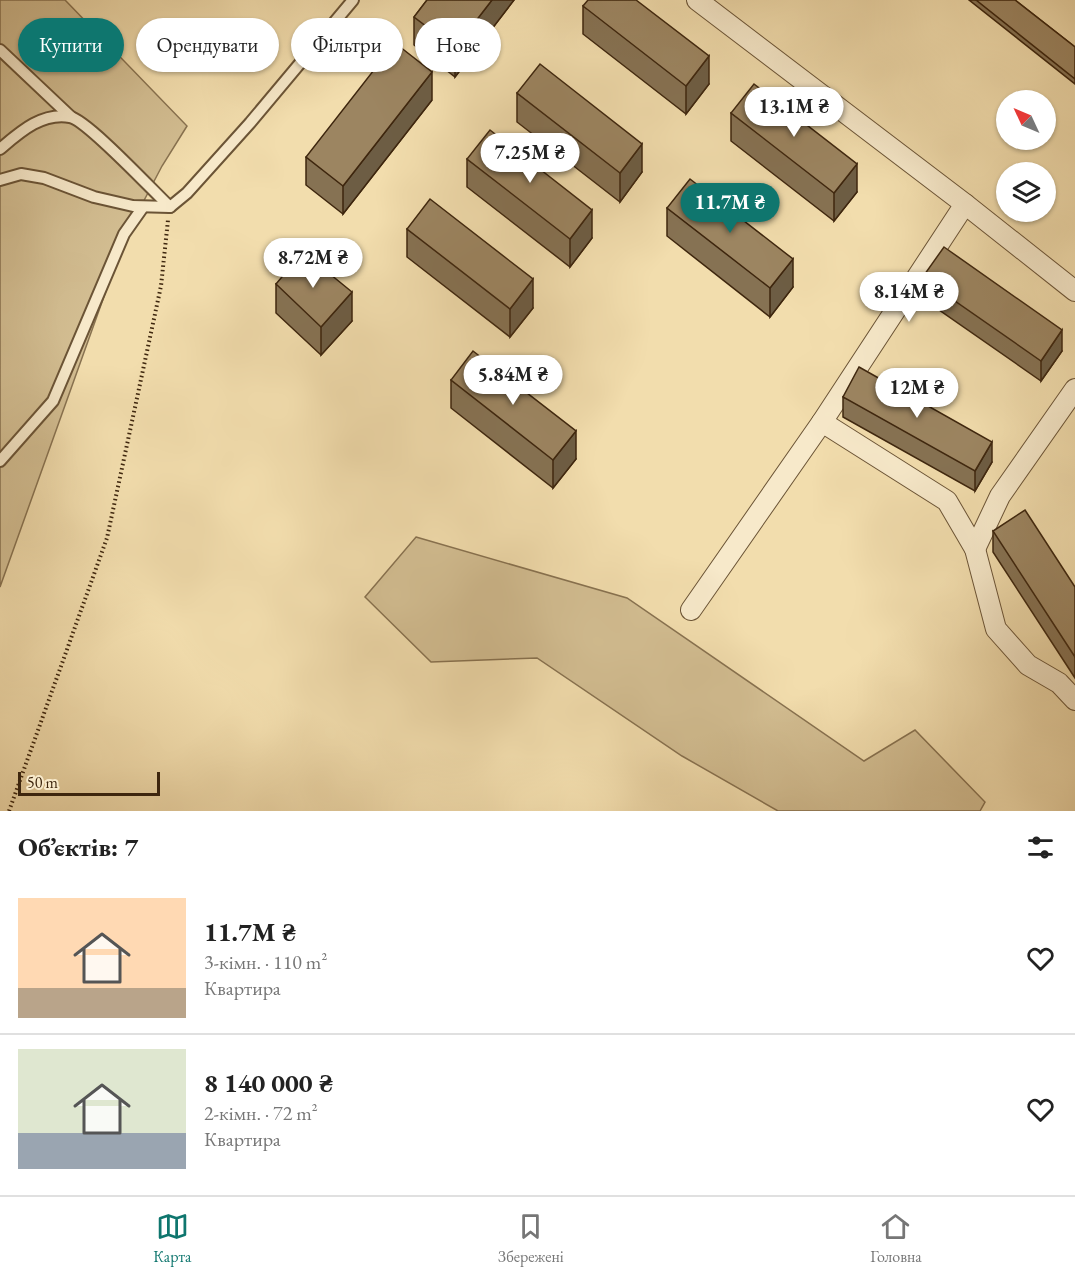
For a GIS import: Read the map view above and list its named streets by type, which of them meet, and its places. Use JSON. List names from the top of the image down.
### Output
{
  "scale_bar": "50 m",
  "north": "top left",
  "page": {
    "chip": [
      "Купити",
      "Орендувати",
      "Фільтри",
      "Нове"
    ],
    "price": [
      "13.1M ₴",
      "7.25M ₴",
      "11.7M ₴",
      "8.72M ₴",
      "8.14M ₴",
      "5.84M ₴",
      "12M ₴"
    ],
    "scale": "50 m",
    "heading": "Об’єктів: 7",
    "list": [
      {
        "name": "11.7M ₴",
        "note": "3-кімн. · 110 m² · Квартира"
      },
      {
        "name": "8 140 000 ₴",
        "note": "2-кімн. · 72 m² · Квартира"
      }
    ],
    "tabs": ["Карта", "Збережені", "Головна"]
  }
}
